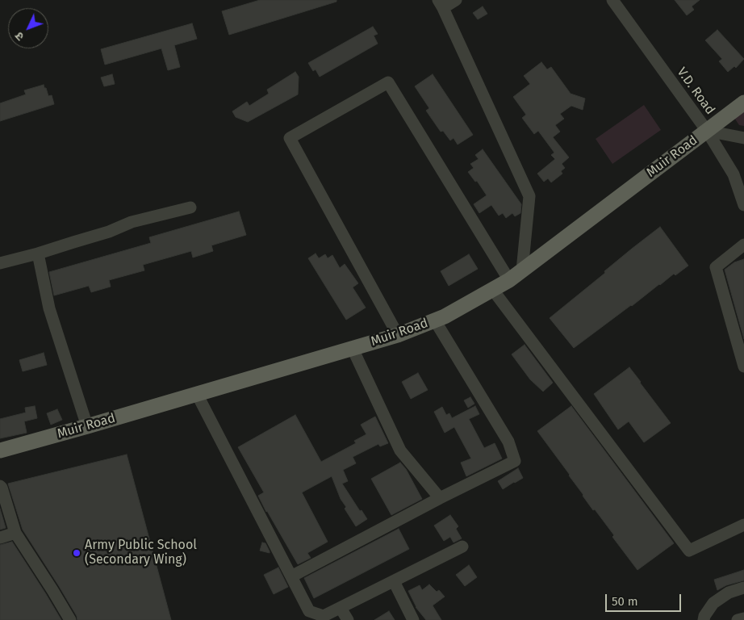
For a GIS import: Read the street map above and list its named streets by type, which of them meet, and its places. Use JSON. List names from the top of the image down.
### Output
{
  "streets": {
    "main road": ["Muir Road"],
    "street": ["V.D. Road"]
  },
  "crossings": [
    ["V.D. Road", "Muir Road"]
  ],
  "places": ["Army Public School (Secondary Wing)"],
  "scale_bar": "50 m",
  "north": "bottom left"
}
